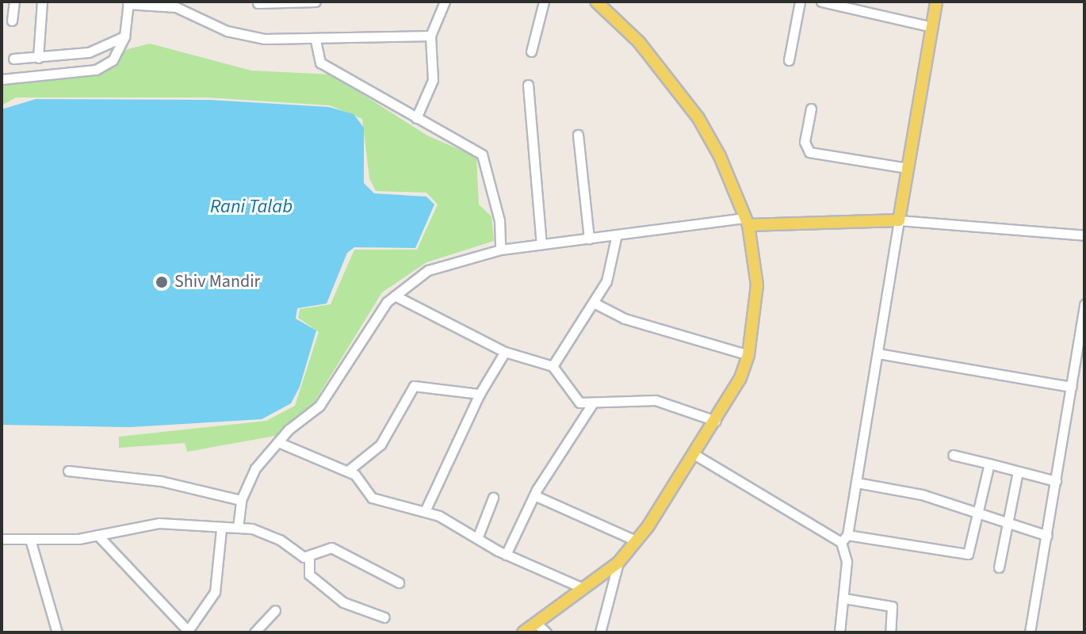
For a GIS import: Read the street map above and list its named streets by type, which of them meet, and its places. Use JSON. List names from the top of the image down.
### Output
{
  "water": ["Rani Talab"],
  "places": ["Shiv Mandir"]
}
